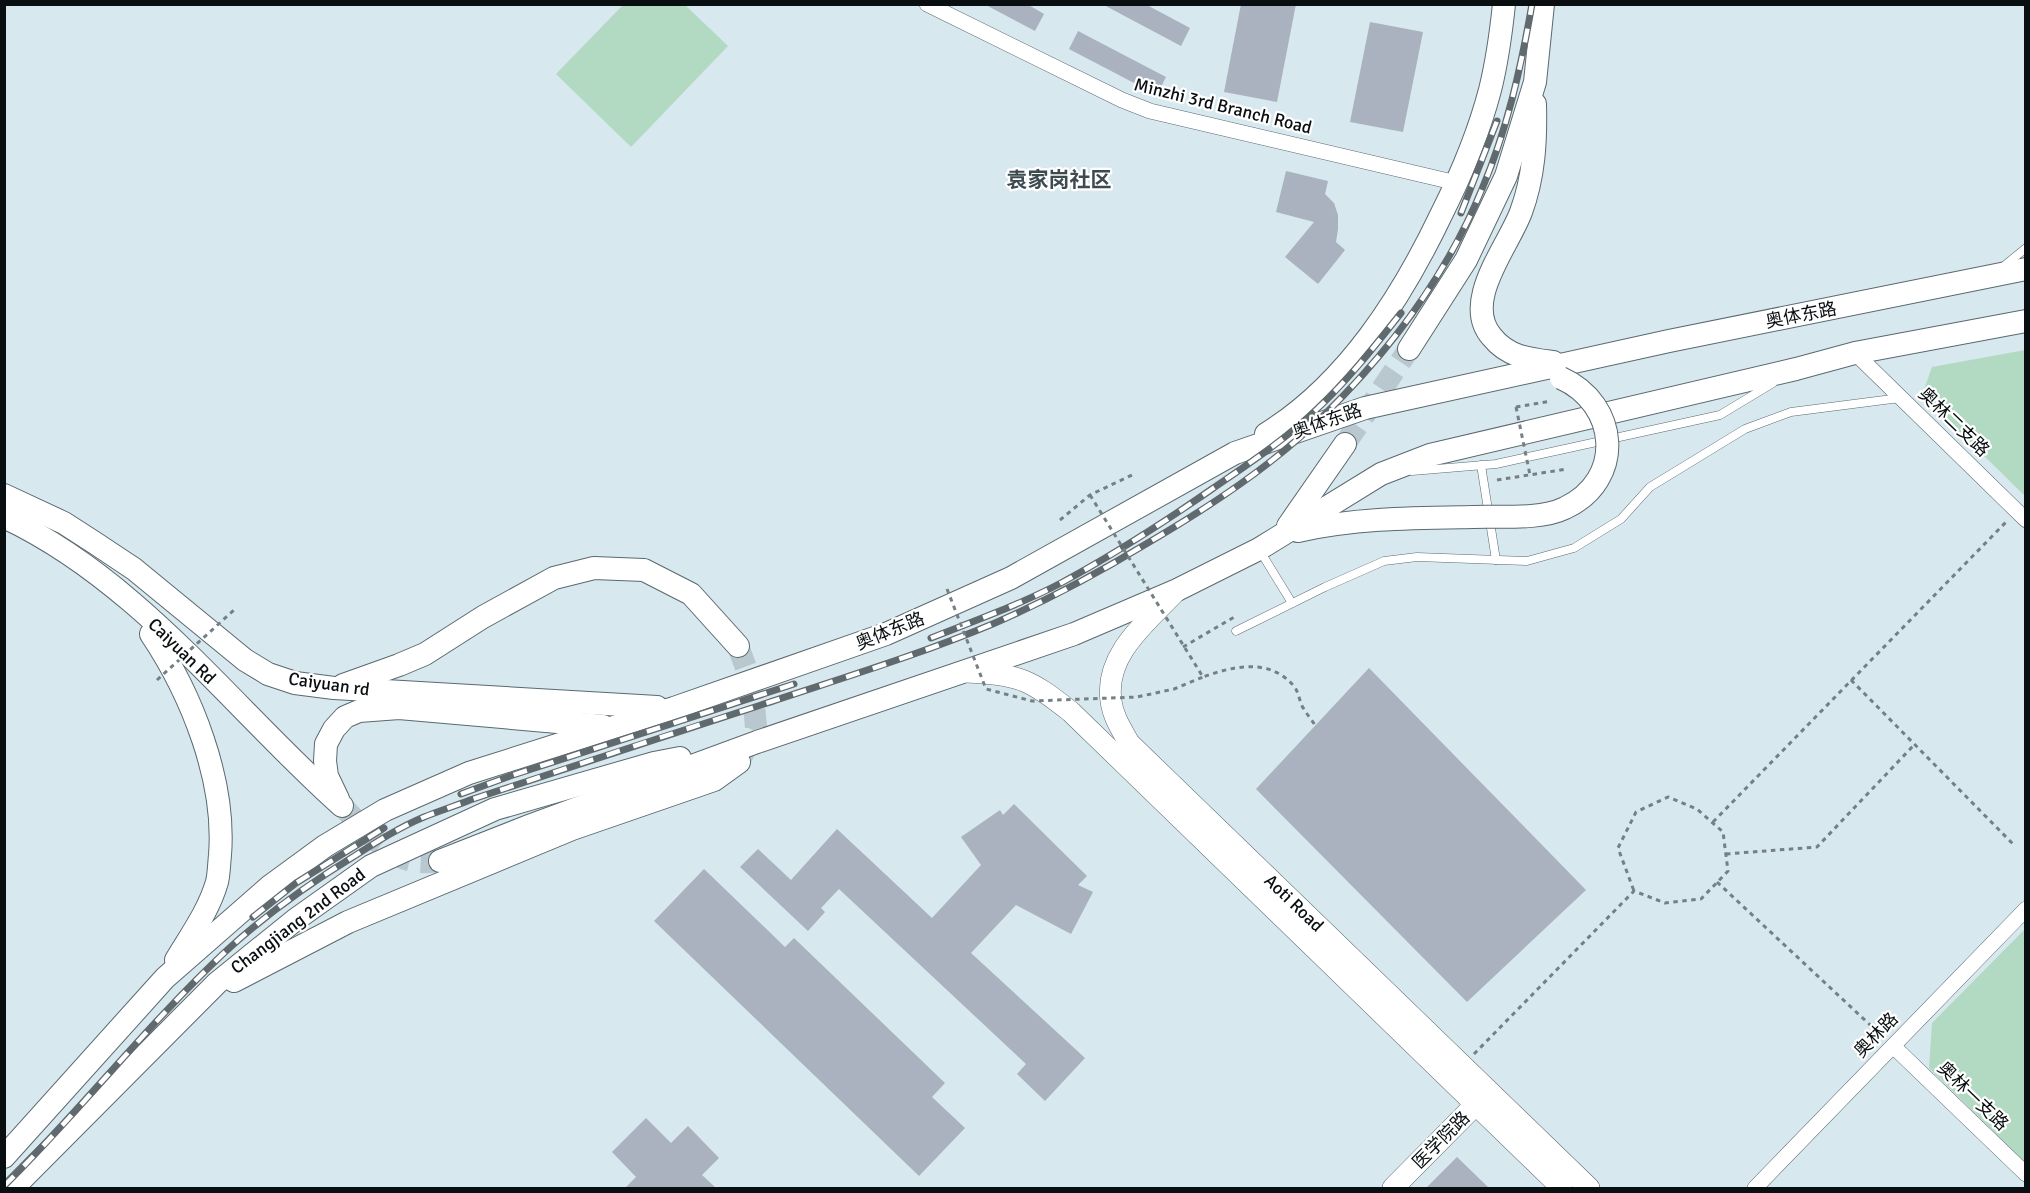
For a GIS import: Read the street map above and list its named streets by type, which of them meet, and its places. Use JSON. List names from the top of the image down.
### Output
{
  "streets": {
    "main road": [
      "奥体东路",
      "Caiyuan Rd",
      "Caiyuan rd",
      "Aoti Road",
      "Changjiang 2nd Road",
      "医学院路"
    ],
    "street": [
      "Minzhi 3rd Branch Road",
      "奥林二支路",
      "奥林路",
      "奥林一支路"
    ]
  },
  "crossings": [
    ["奥体东路", "Caiyuan rd"],
    ["Aoti Road", "医学院路"],
    ["奥林路", "奥林一支路"]
  ],
  "districts": ["袁家岗社区"]
}
